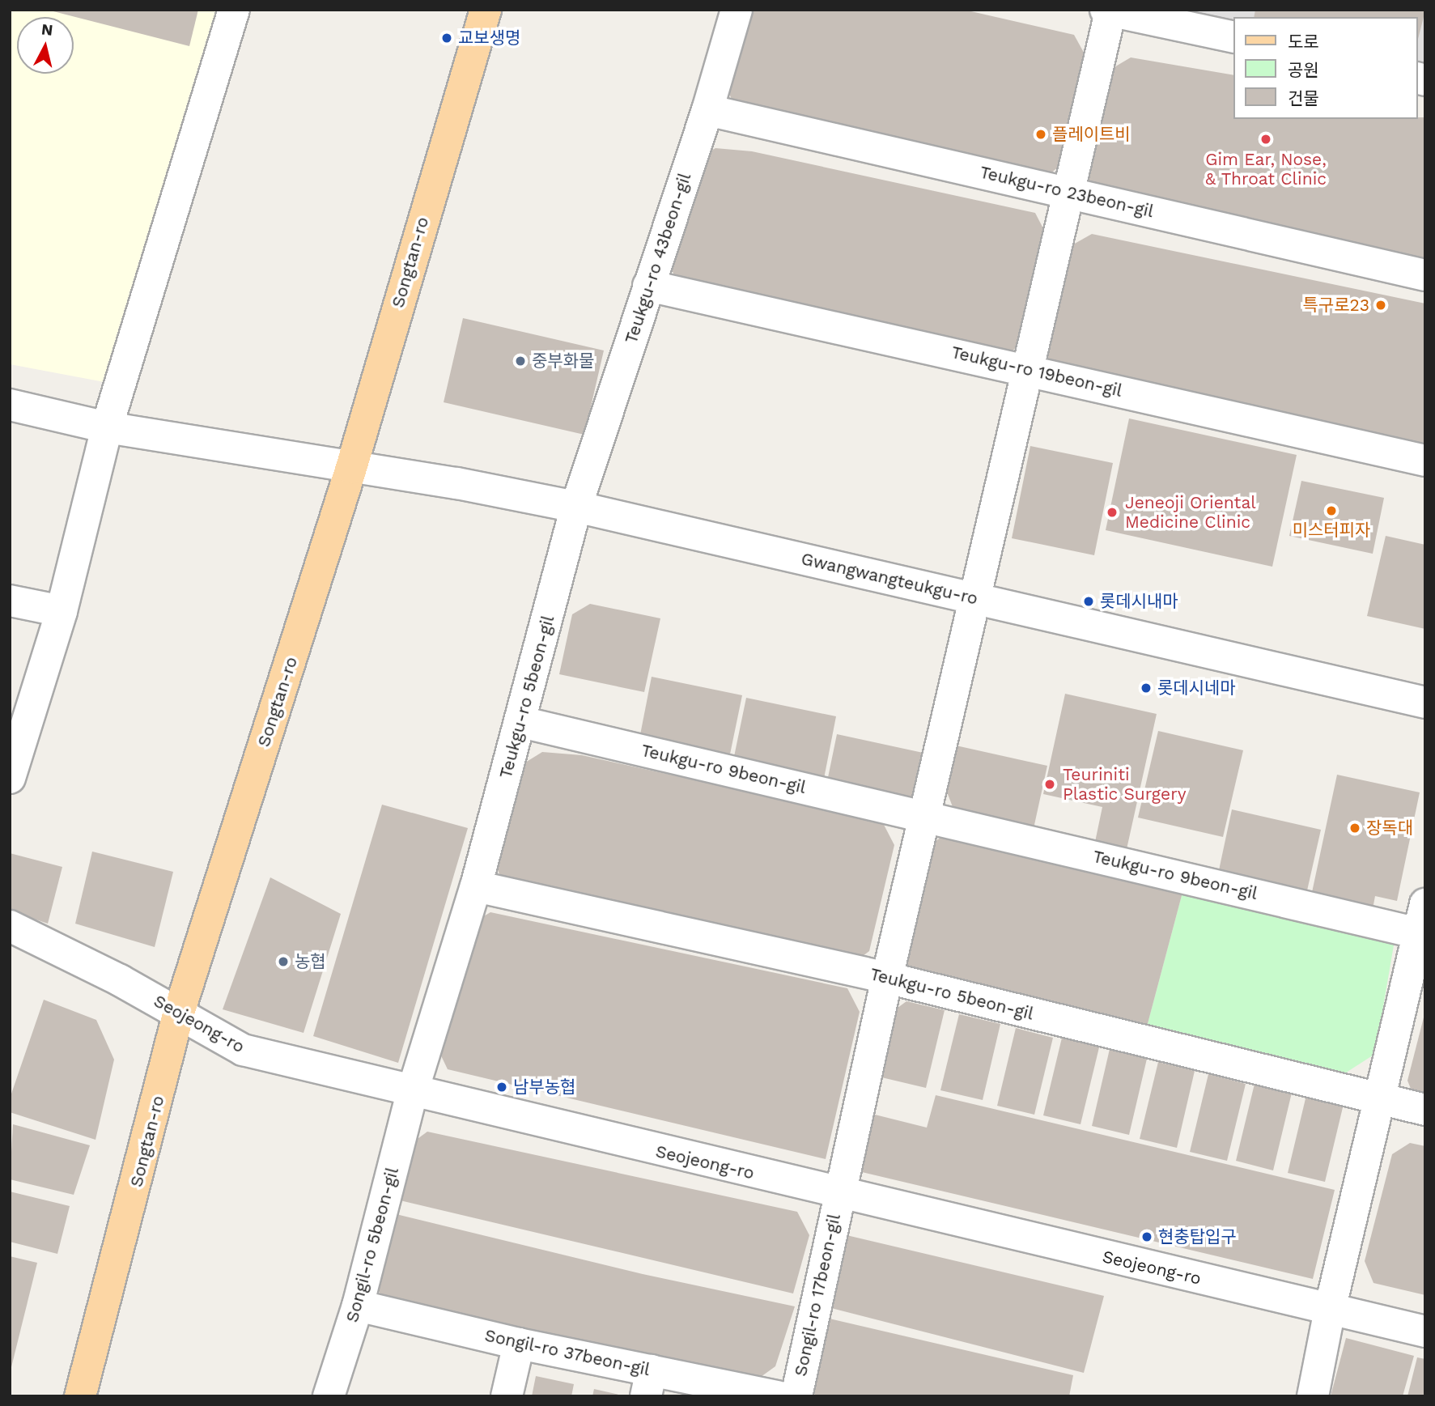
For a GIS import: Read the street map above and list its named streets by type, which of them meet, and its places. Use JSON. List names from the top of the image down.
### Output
{
  "streets": {
    "main road": ["Songtan-ro"],
    "street": [
      "Teukgu-ro 23beon-gil",
      "Teukgu-ro 43beon-gil",
      "Teukgu-ro 19beon-gil",
      "Gwangwangteukgu-ro",
      "Teukgu-ro 5beon-gil",
      "Teukgu-ro 9beon-gil",
      "Seojeong-ro",
      "Songil-ro 5beon-gil",
      "Songil-ro 17beon-gil",
      "Songil-ro 37beon-gil"
    ]
  },
  "crossings": [
    ["Teukgu-ro 23beon-gil", "Teukgu-ro 43beon-gil"],
    ["Teukgu-ro 43beon-gil", "Teukgu-ro 19beon-gil"],
    ["Teukgu-ro 43beon-gil", "Gwangwangteukgu-ro"],
    ["Teukgu-ro 43beon-gil", "Teukgu-ro 5beon-gil"],
    ["Songtan-ro", "Gwangwangteukgu-ro"],
    ["Songtan-ro", "Seojeong-ro"],
    ["Gwangwangteukgu-ro", "Teukgu-ro 5beon-gil"],
    ["Teukgu-ro 5beon-gil", "Teukgu-ro 9beon-gil"],
    ["Teukgu-ro 5beon-gil", "Seojeong-ro"],
    ["Teukgu-ro 5beon-gil", "Songil-ro 5beon-gil"],
    ["Teukgu-ro 5beon-gil", "Songil-ro 17beon-gil"],
    ["Seojeong-ro", "Songil-ro 5beon-gil"],
    ["Seojeong-ro", "Songil-ro 17beon-gil"],
    ["Songil-ro 5beon-gil", "Songil-ro 37beon-gil"]
  ],
  "places": [
    "교보생명",
    "플레이트비",
    "Gim Ear, Nose, & Throat Clinic",
    "특구로23",
    "중부화물",
    "미스터피자",
    "Jeneoji Oriental Medicine Clinic",
    "롯데시내마",
    "롯데시네마",
    "Teuriniti Plastic Surgery",
    "장독대",
    "농협",
    "남부농협",
    "현충탑입구"
  ],
  "legend": ["도로", "공원", "건물"],
  "north": "top"
}
